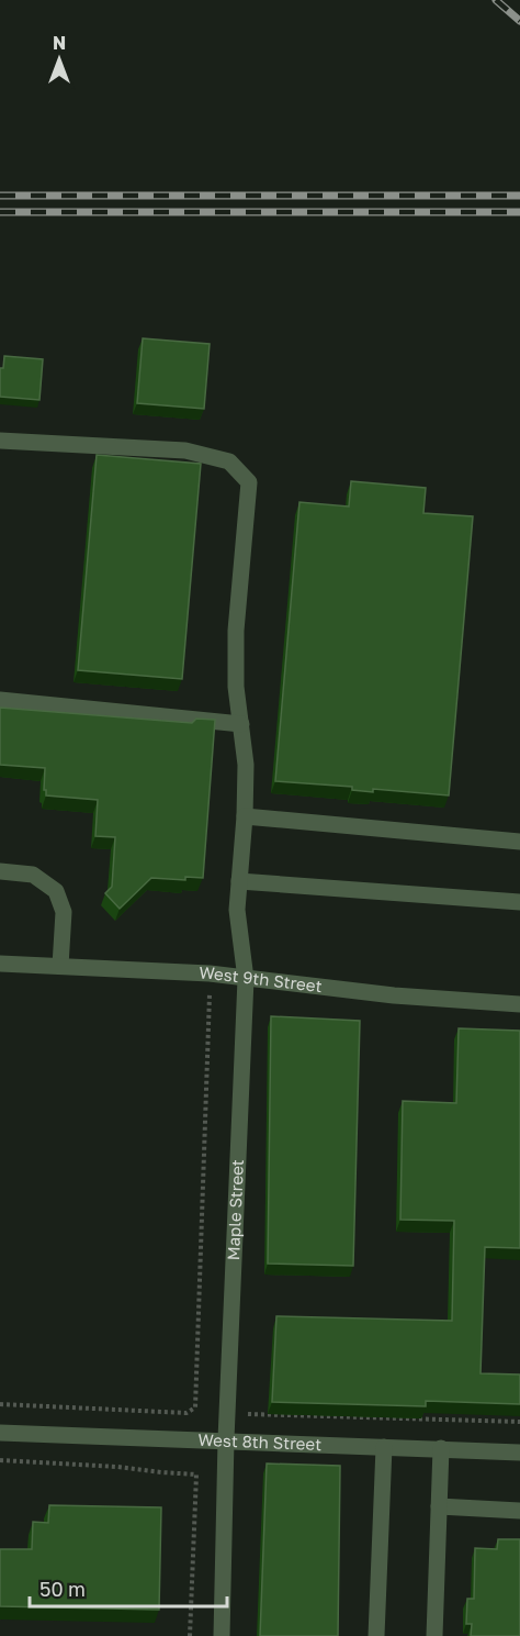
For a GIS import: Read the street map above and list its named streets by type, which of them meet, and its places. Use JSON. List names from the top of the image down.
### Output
{
  "streets": {
    "street": ["West 9th Street", "Maple Street", "West 8th Street"]
  },
  "crossings": [
    ["West 9th Street", "Maple Street"],
    ["Maple Street", "West 8th Street"]
  ],
  "scale_bar": "50 m",
  "north": "top"
}
